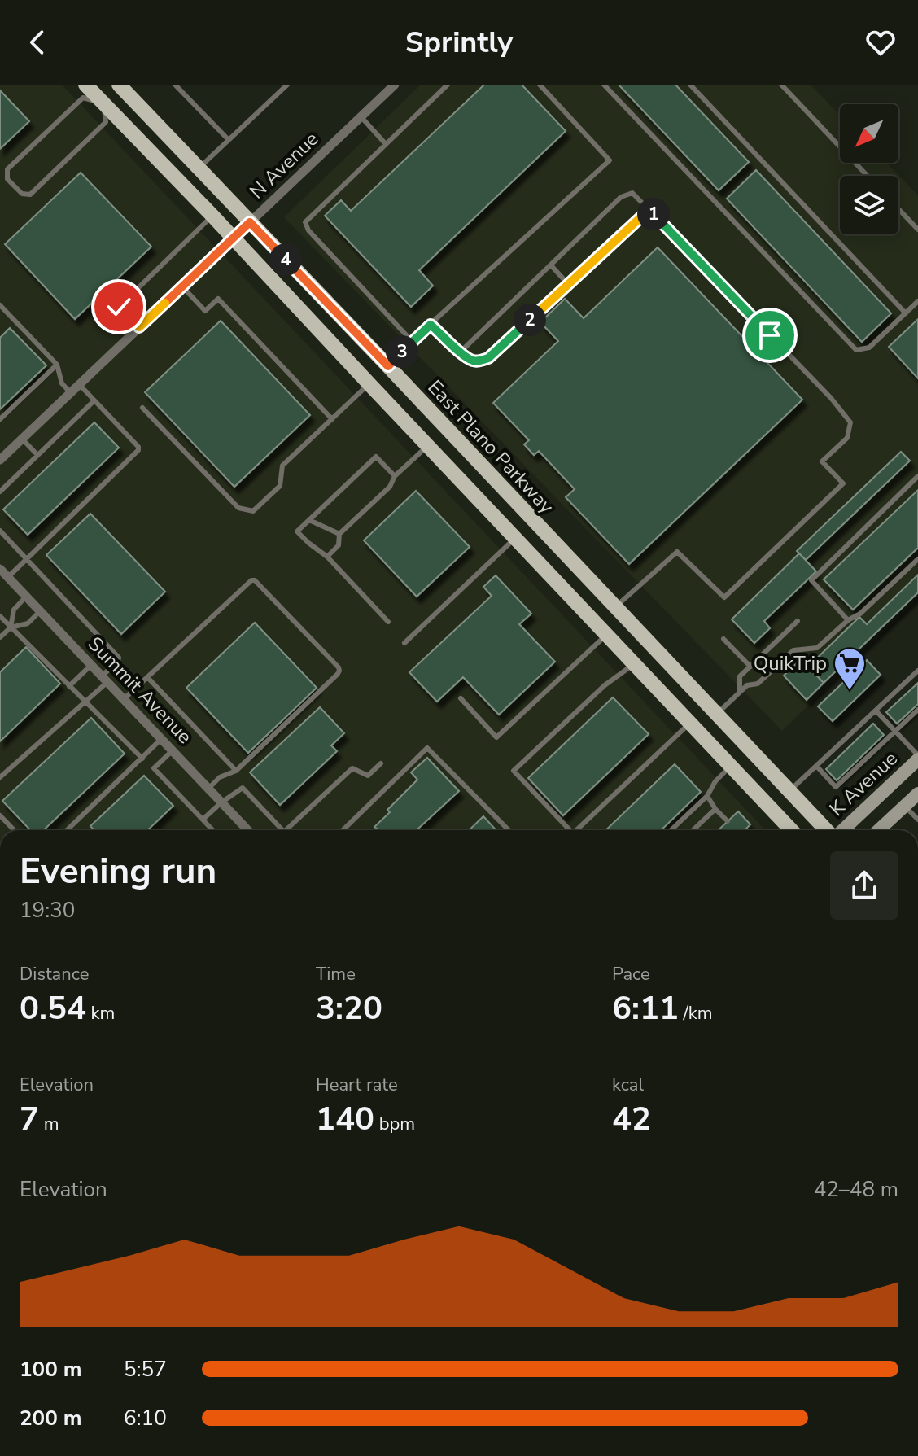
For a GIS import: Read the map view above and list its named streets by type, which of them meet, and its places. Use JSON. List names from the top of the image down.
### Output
{
  "streets": {
    "main road": ["East Plano Parkway", "K Avenue"],
    "street": ["N Avenue", "Summit Avenue"]
  },
  "crossings": [
    ["N Avenue", "East Plano Parkway"]
  ],
  "places": {
    "supermarket": ["QuikTrip"]
  },
  "north": "bottom left",
  "page": {
    "header": "Sprintly",
    "pins": [
      "1",
      "4",
      "2",
      "3"
    ],
    "heading": ["Evening run", "19:30"],
    "stats": [
      ["Distance", "0.54 km"],
      ["Time", "3:20"],
      ["Pace", "6:11 /km"],
      ["Elevation", "7 m"],
      ["Heart rate", "140 bpm"],
      ["kcal", "42"]
    ],
    "chart": ["Elevation", "42–48 m"],
    "list": [
      {
        "name": "100 m",
        "note": "5:57"
      },
      {
        "name": "200 m",
        "note": "6:10"
      }
    ]
  }
}
